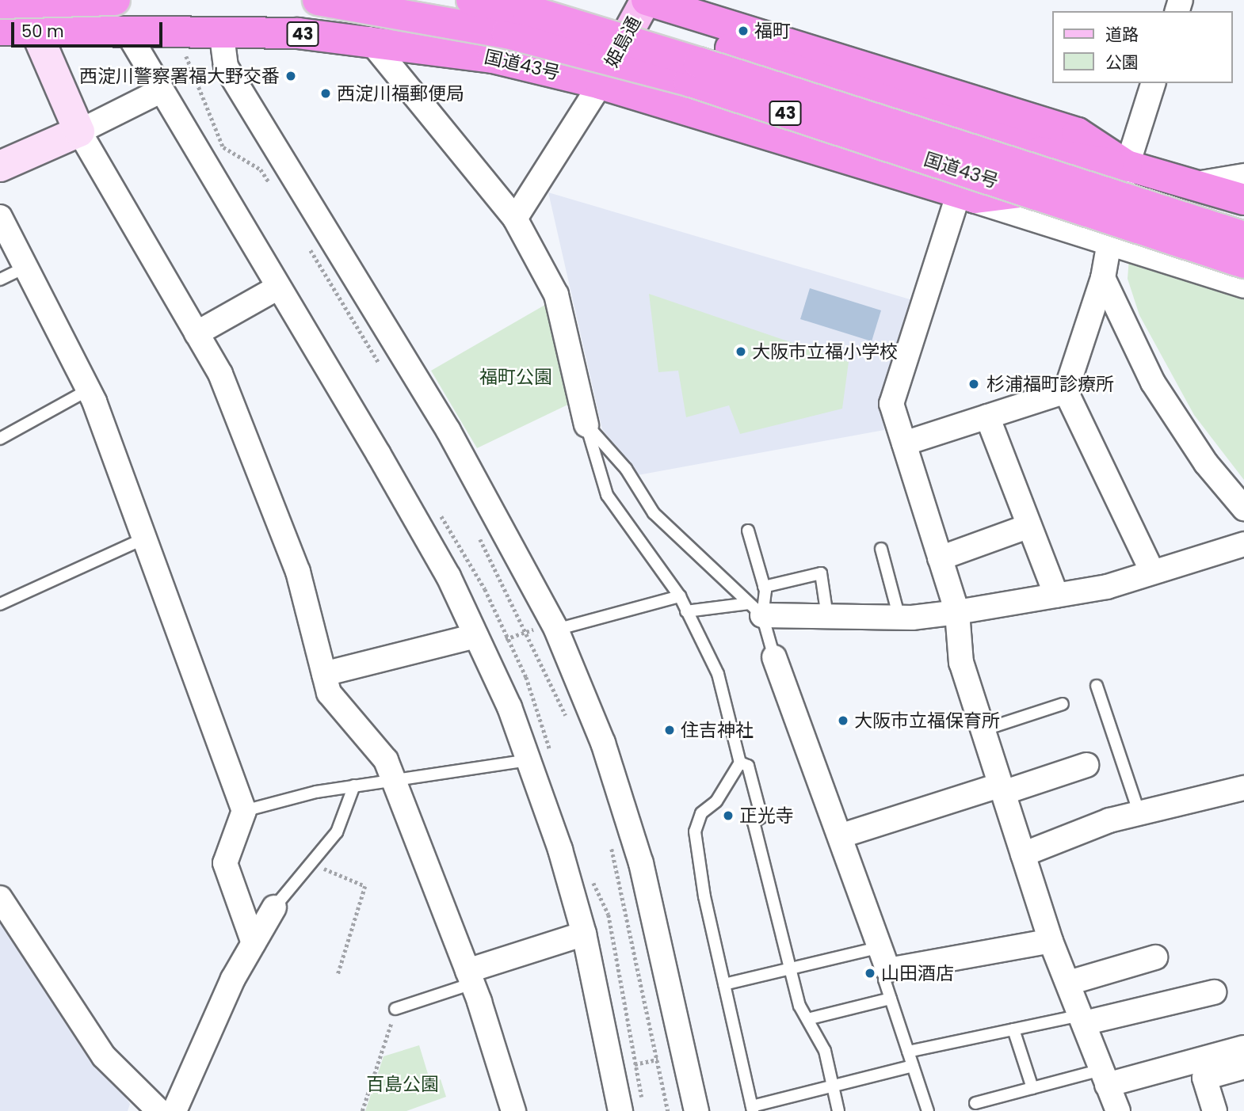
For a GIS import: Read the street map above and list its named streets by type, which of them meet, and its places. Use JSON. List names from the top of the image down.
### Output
{
  "streets": {
    "highway": ["43", "国道43号"],
    "main road": ["姫島通"]
  },
  "crossings": [
    ["姫島通", "国道43号"]
  ],
  "parks": ["福町公園", "百島公園"],
  "places": [
    "福町",
    "西淀川警察署福大野交番",
    "西淀川福郵便局",
    "大阪市立福小学校",
    "杉浦福町診療所",
    "大阪市立福保育所",
    "住吉神社",
    "正光寺",
    "山田酒店"
  ],
  "legend": ["道路", "公園"],
  "scale_bar": "50 m"
}
